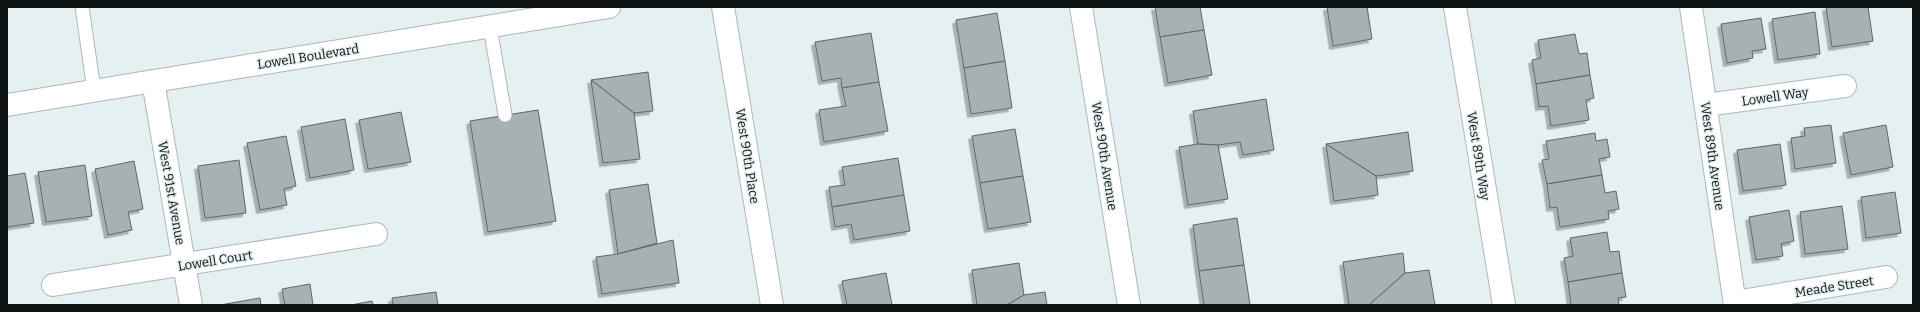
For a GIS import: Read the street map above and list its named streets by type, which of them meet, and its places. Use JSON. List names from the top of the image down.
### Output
{
  "streets": {
    "street": [
      "Lowell Boulevard",
      "Lowell Way",
      "West 90th Place",
      "West 90th Avenue",
      "West 89th Way",
      "West 89th Avenue",
      "West 91st Avenue",
      "Lowell Court",
      "Meade Street"
    ]
  },
  "crossings": [
    ["Lowell Boulevard", "West 91st Avenue"],
    ["Lowell Way", "West 89th Avenue"],
    ["West 89th Avenue", "Meade Street"],
    ["West 91st Avenue", "Lowell Court"]
  ]
}
